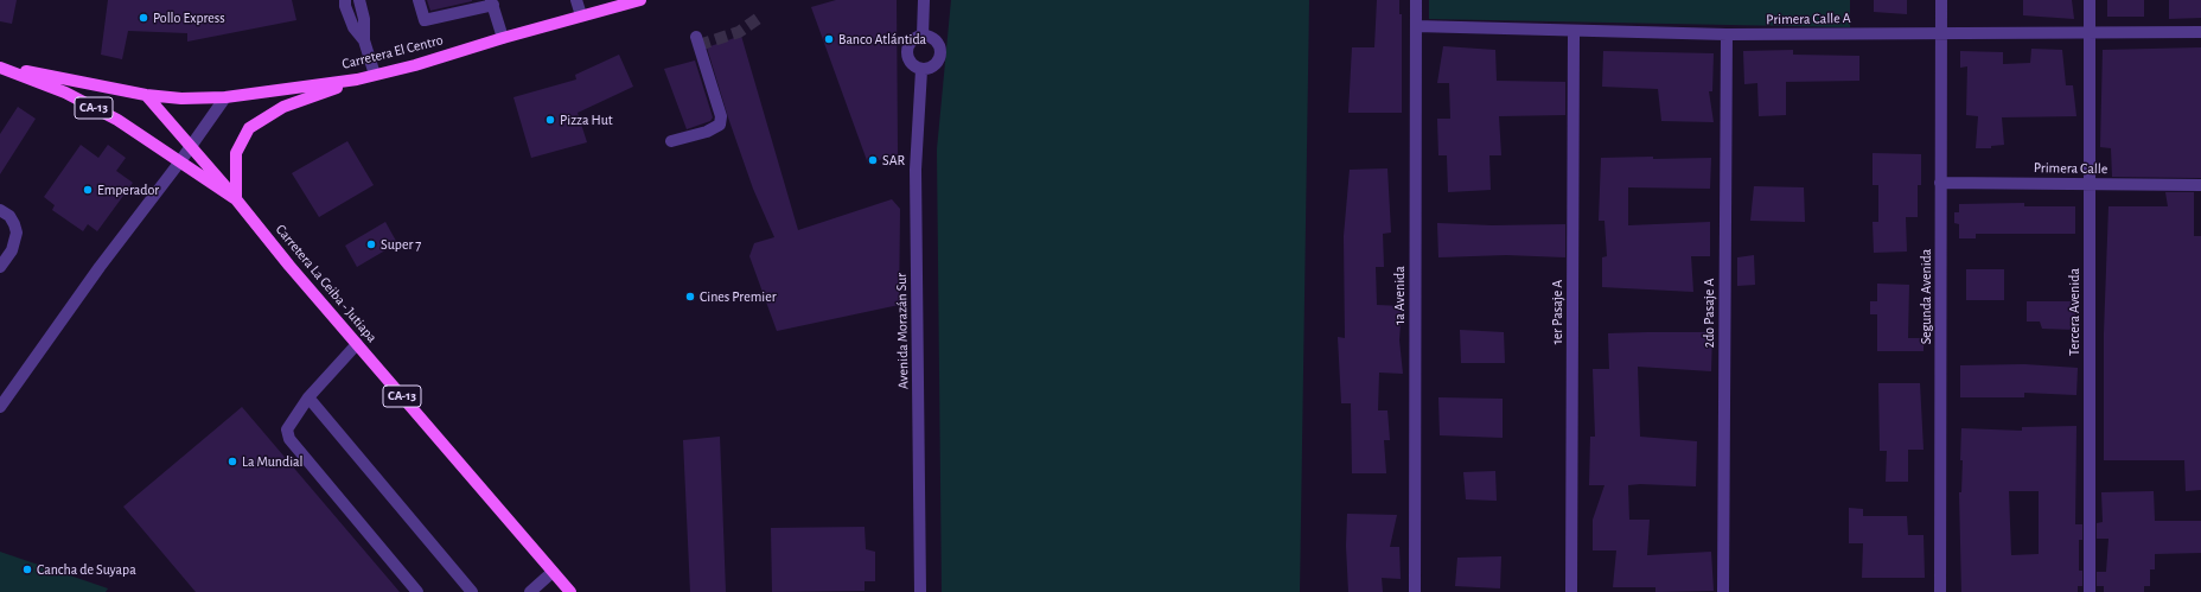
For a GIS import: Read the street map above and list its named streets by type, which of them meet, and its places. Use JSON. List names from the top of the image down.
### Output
{
  "streets": {
    "main road": ["Carretera El Centro", "CA-13", "Carretera La Ceiba - Jutiapa"],
    "street": [
      "Primera Calle A",
      "Primera Calle",
      "1a Avenida",
      "Segunda Avenida",
      "1er Pasaje A",
      "Tercera Avenida",
      "2do Pasaje A",
      "Avenida Morazán Sur"
    ]
  },
  "crossings": [
    ["Primera Calle A", "1a Avenida"],
    ["Primera Calle A", "Segunda Avenida"],
    ["Primera Calle A", "1er Pasaje A"],
    ["Primera Calle A", "Tercera Avenida"],
    ["Primera Calle A", "2do Pasaje A"],
    ["Carretera El Centro", "CA-13"],
    ["CA-13", "Carretera La Ceiba - Jutiapa"],
    ["Primera Calle", "Segunda Avenida"],
    ["Primera Calle", "Tercera Avenida"]
  ],
  "places": [
    "Pollo Express",
    "Banco Atlántida",
    "Pizza Hut",
    "SAR",
    "Emperador",
    "Super 7",
    "Cines Premier",
    "La Mundial",
    "Cancha de Suyapa"
  ]
}
